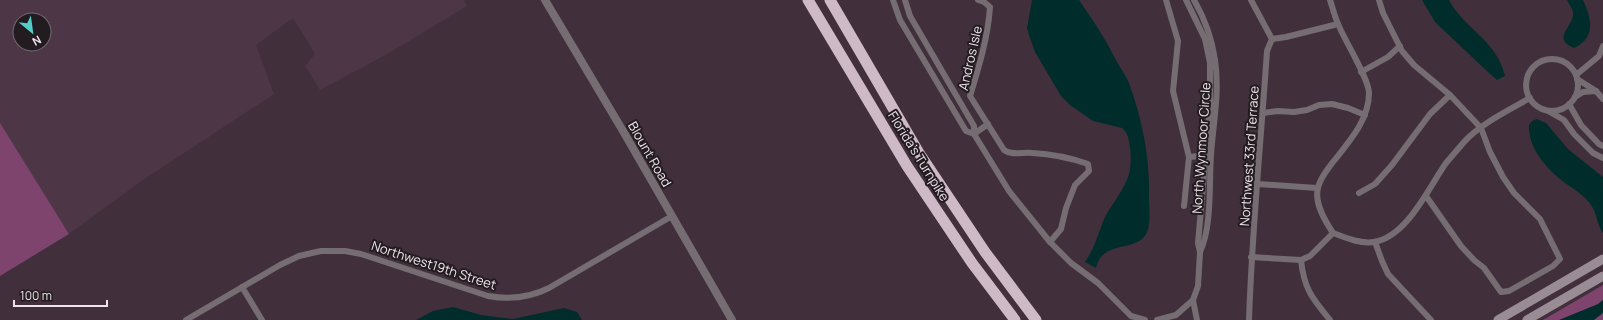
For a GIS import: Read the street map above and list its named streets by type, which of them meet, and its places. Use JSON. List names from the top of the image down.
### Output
{
  "streets": {
    "highway": ["Florida's Turnpike"],
    "street": [
      "Andros Isle",
      "North Wynmoor Circle",
      "Blount Road",
      "Northwest 33rd Terrace",
      "Northwest19th Street"
    ]
  },
  "crossings": [
    ["Blount Road", "Northwest19th Street"]
  ],
  "scale_bar": "100 m",
  "north": "bottom right"
}
